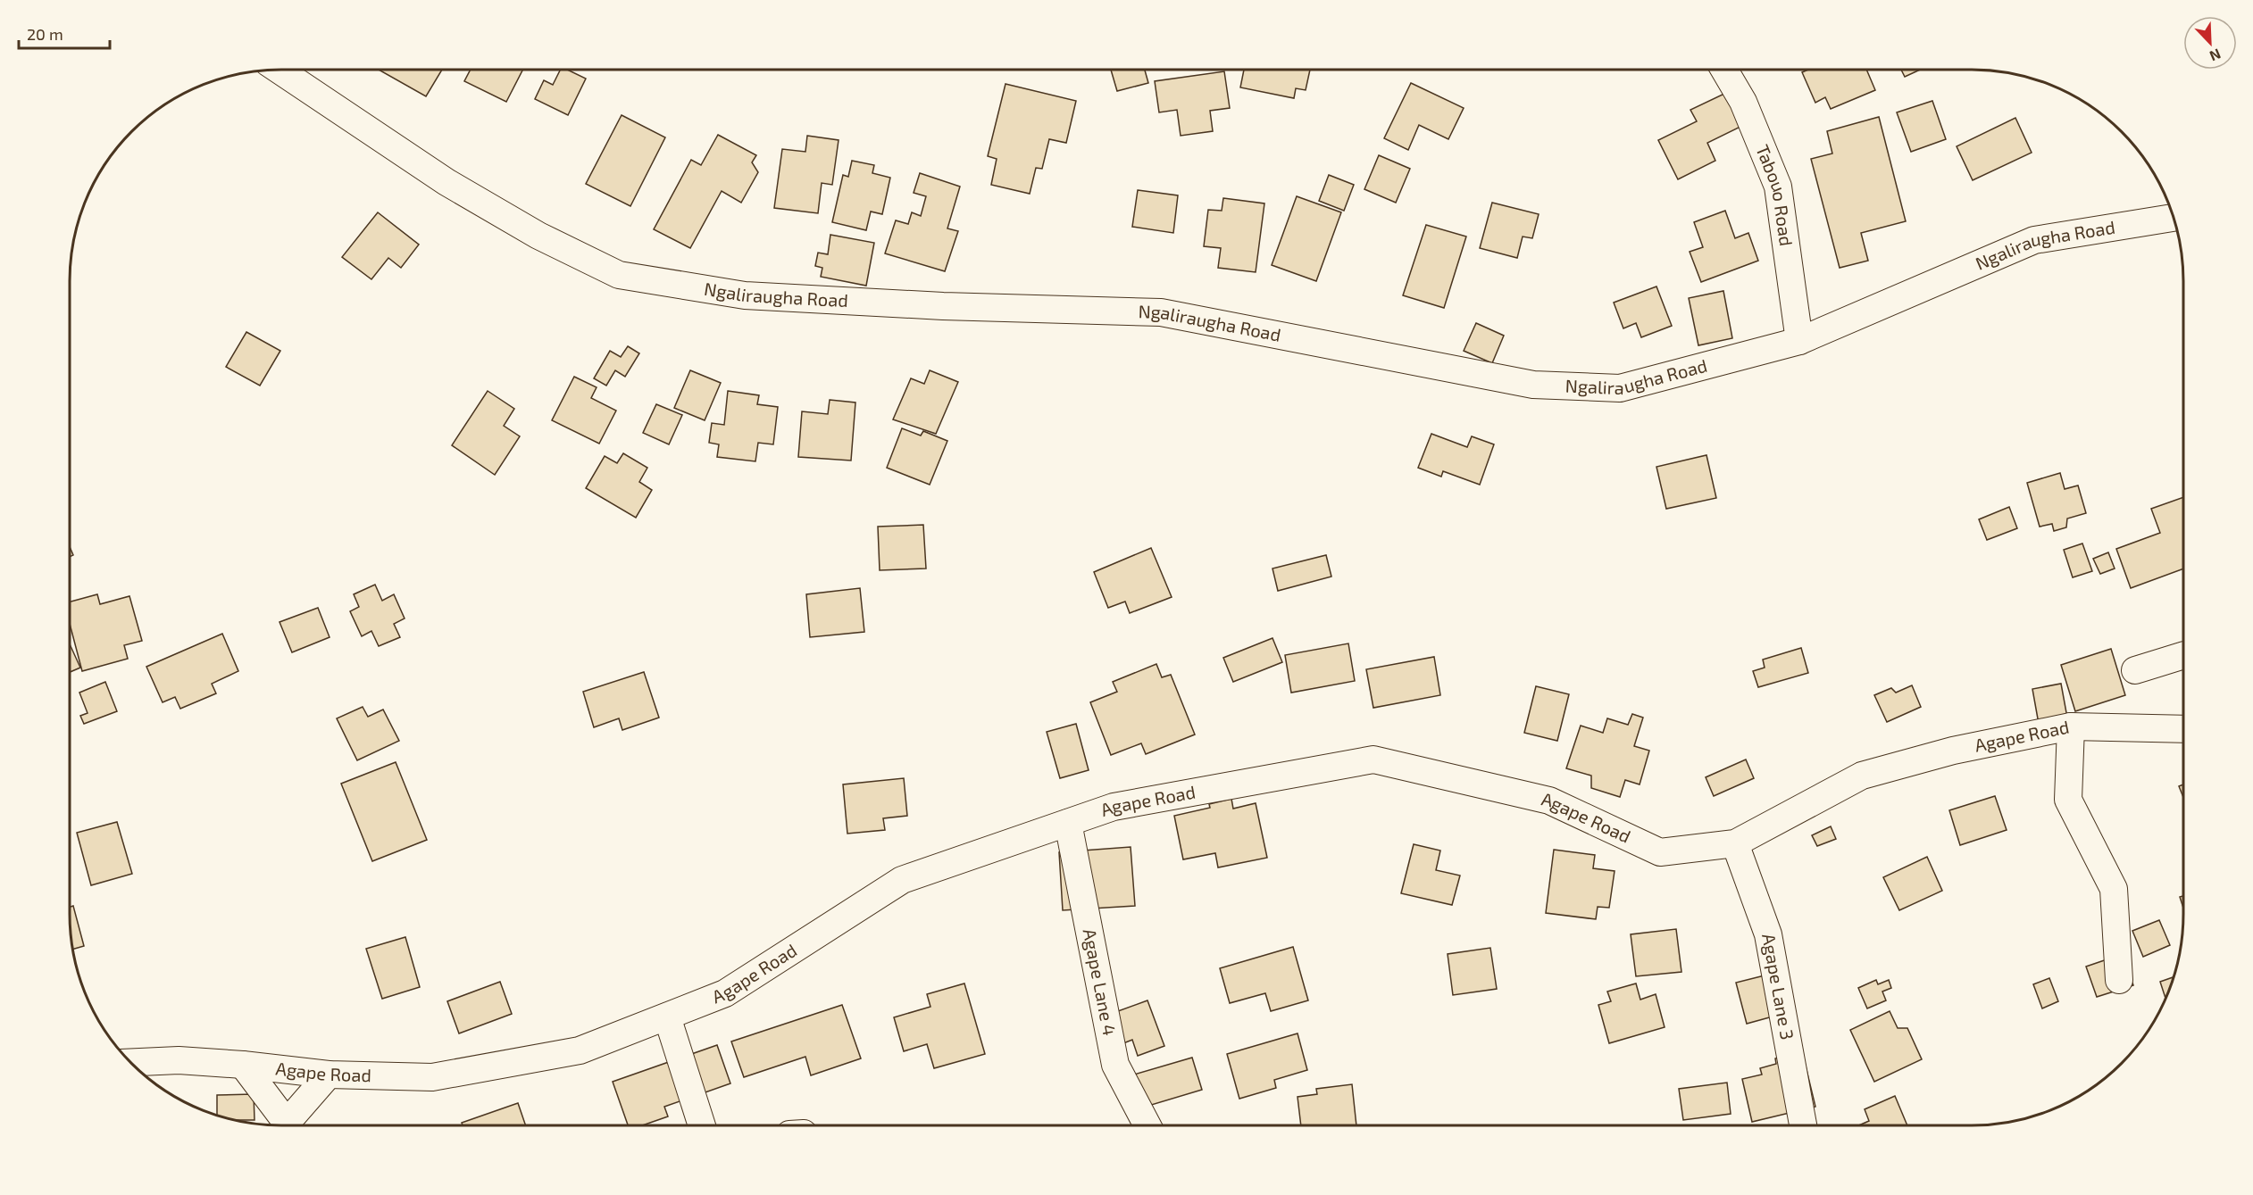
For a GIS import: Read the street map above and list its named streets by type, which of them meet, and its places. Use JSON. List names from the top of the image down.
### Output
{
  "streets": {
    "street": [
      "Tabouo Road",
      "Ngaliraugha Road",
      "Agape Road",
      "Agape Lane 4",
      "Agape Lane 3"
    ]
  },
  "crossings": [
    ["Tabouo Road", "Ngaliraugha Road"],
    ["Agape Road", "Agape Lane 4"],
    ["Agape Road", "Agape Lane 3"]
  ],
  "scale_bar": "20 m",
  "north": "bottom right"
}
